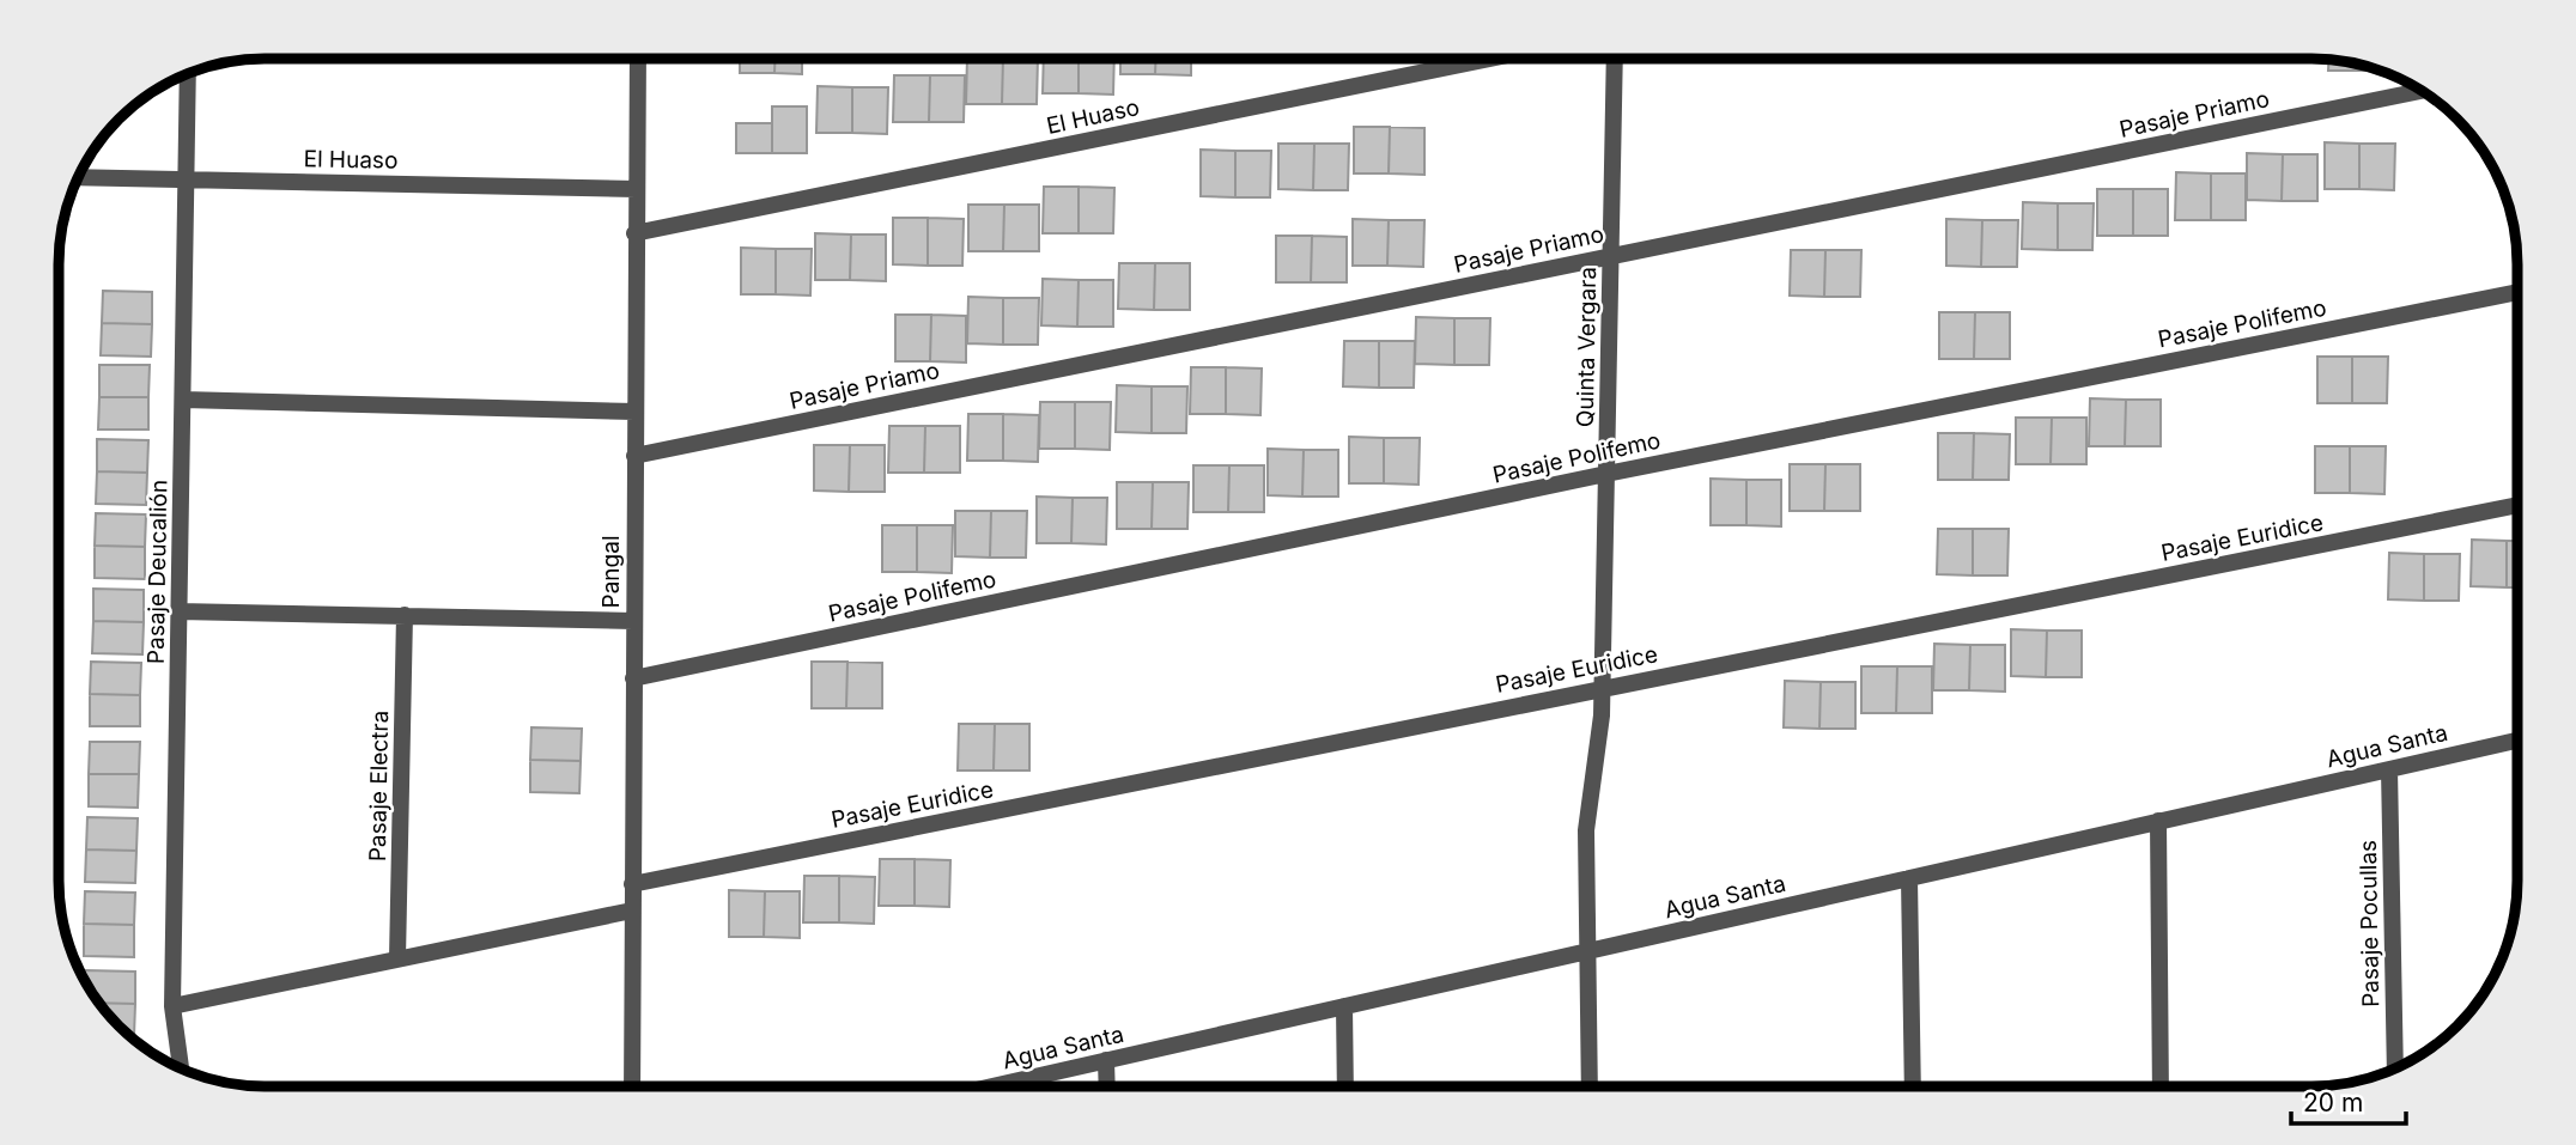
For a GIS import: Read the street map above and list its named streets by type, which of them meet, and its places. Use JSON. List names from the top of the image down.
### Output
{
  "streets": {
    "street": [
      "Pasaje Priamo",
      "El Huaso",
      "Pasaje Polifemo",
      "Quinta Vergara",
      "Pasaje Euridice",
      "Pasaje Deucalión",
      "Pangal",
      "Agua Santa",
      "Pasaje Electra",
      "Pasaje Pocullas"
    ]
  },
  "crossings": [
    ["Pasaje Priamo", "Quinta Vergara"],
    ["Pasaje Priamo", "Pangal"],
    ["El Huaso", "Pasaje Deucalión"],
    ["El Huaso", "Pangal"],
    ["Pasaje Polifemo", "Quinta Vergara"],
    ["Pasaje Polifemo", "Pangal"],
    ["Quinta Vergara", "Pasaje Euridice"],
    ["Quinta Vergara", "Agua Santa"],
    ["Pasaje Euridice", "Pangal"],
    ["Agua Santa", "Pasaje Pocullas"]
  ],
  "scale_bar": "20 m"
}
